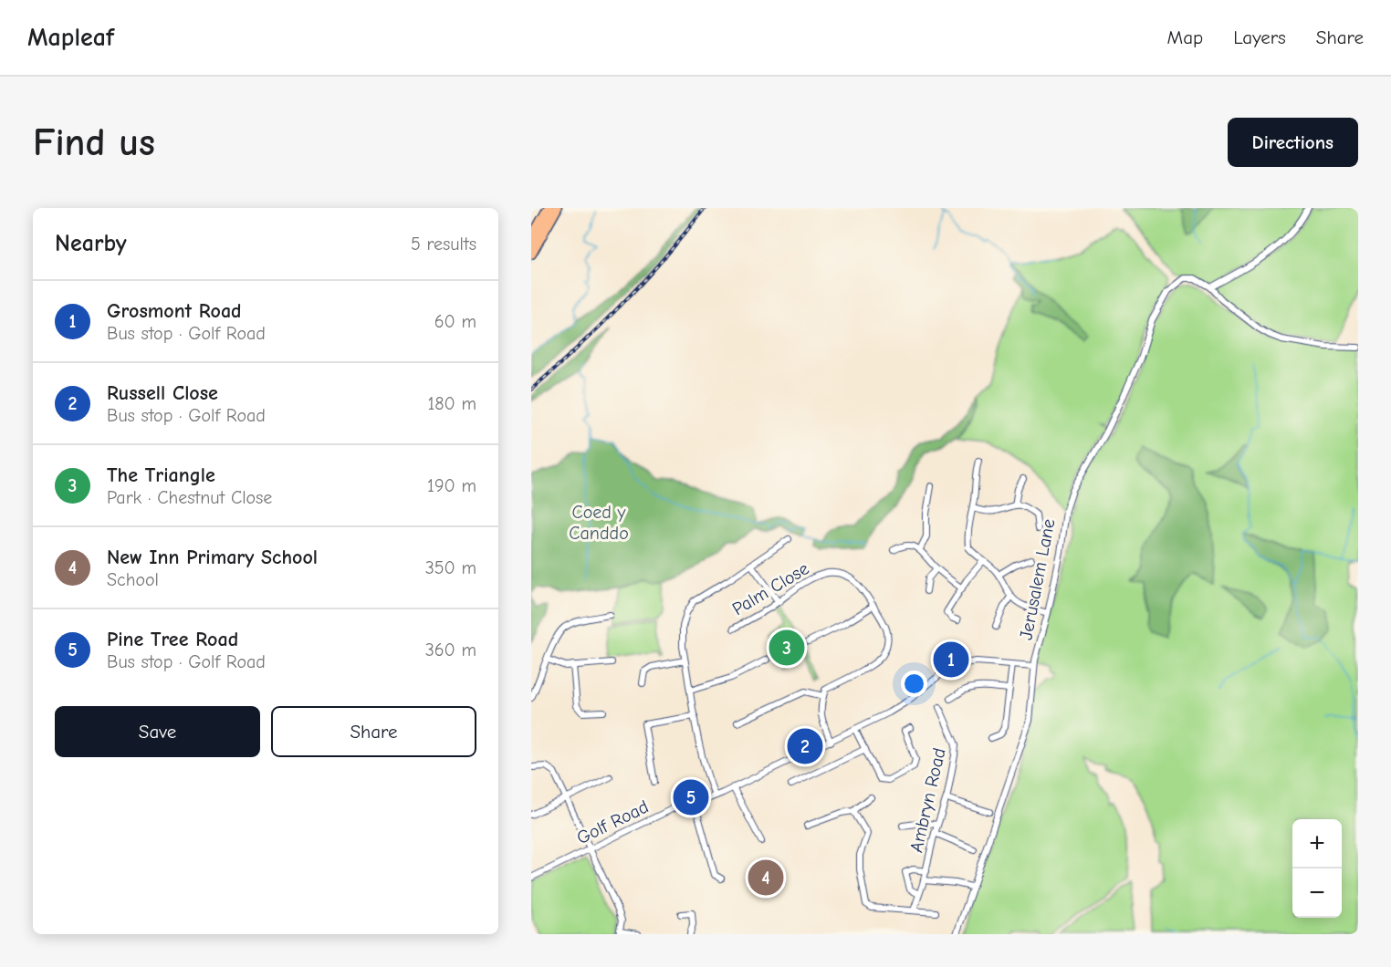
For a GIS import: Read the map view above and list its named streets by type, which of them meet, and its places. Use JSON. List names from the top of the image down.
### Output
{
  "streets": {
    "street": [
      "Jerusalem Lane",
      "Palm Close",
      "Ambryn Road",
      "Golf Road"
    ]
  },
  "crossings": [
    ["Jerusalem Lane", "Golf Road"]
  ],
  "parks": ["Coed y Canddo"],
  "page": {
    "header": "Mapleaf",
    "nav": ["Map", "Layers", "Share"],
    "buttons": [
      "Directions",
      ["Save", "Share"]
    ],
    "title": "Find us",
    "heading": ["Nearby", "5 results"],
    "list": [
      {
        "mark": "1",
        "name": "Grosmont Road",
        "note": "Bus stop · Golf Road",
        "value": "60 m"
      },
      {
        "mark": "2",
        "name": "Russell Close",
        "note": "Bus stop · Golf Road",
        "value": "180 m"
      },
      {
        "mark": "3",
        "name": "The Triangle",
        "note": "Park · Chestnut Close",
        "value": "190 m"
      },
      {
        "mark": "4",
        "name": "New Inn Primary School",
        "note": "School",
        "value": "350 m"
      },
      {
        "mark": "5",
        "name": "Pine Tree Road",
        "note": "Bus stop · Golf Road",
        "value": "360 m"
      }
    ],
    "pins": [
      "3",
      "1",
      "2",
      "5",
      "4"
    ],
    "map_buttons": ["+", "−"]
  }
}
